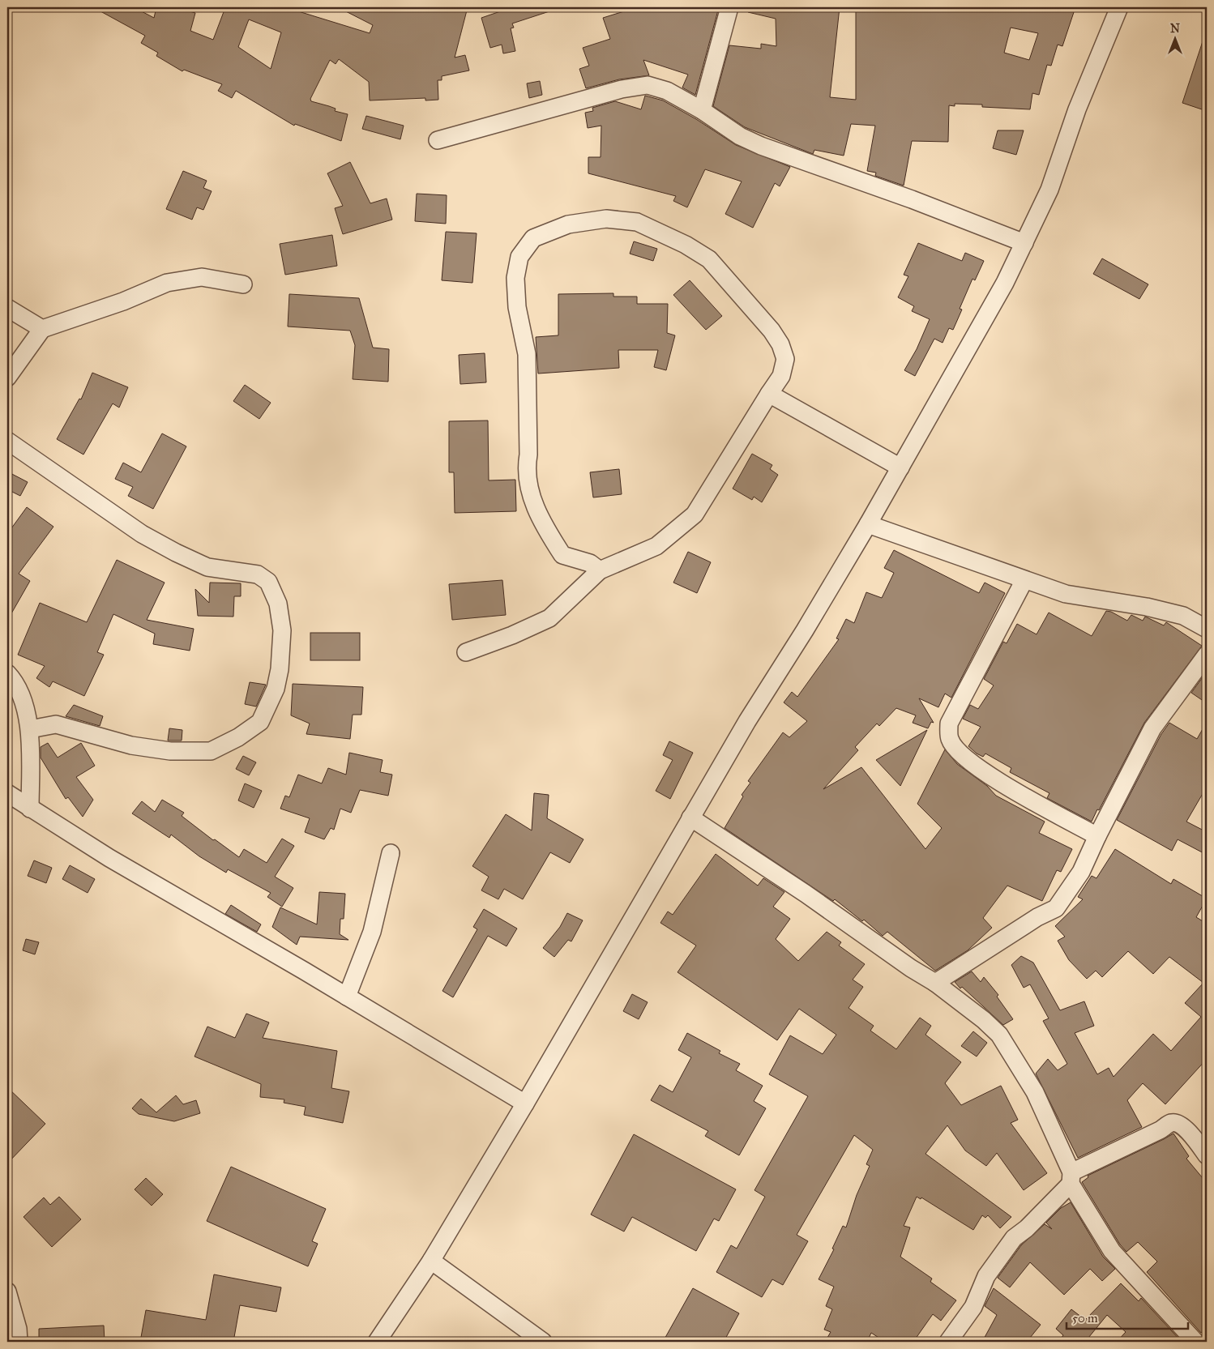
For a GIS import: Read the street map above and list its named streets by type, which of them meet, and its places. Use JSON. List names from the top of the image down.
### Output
{
  "scale_bar": "50 m",
  "north": "top"
}
